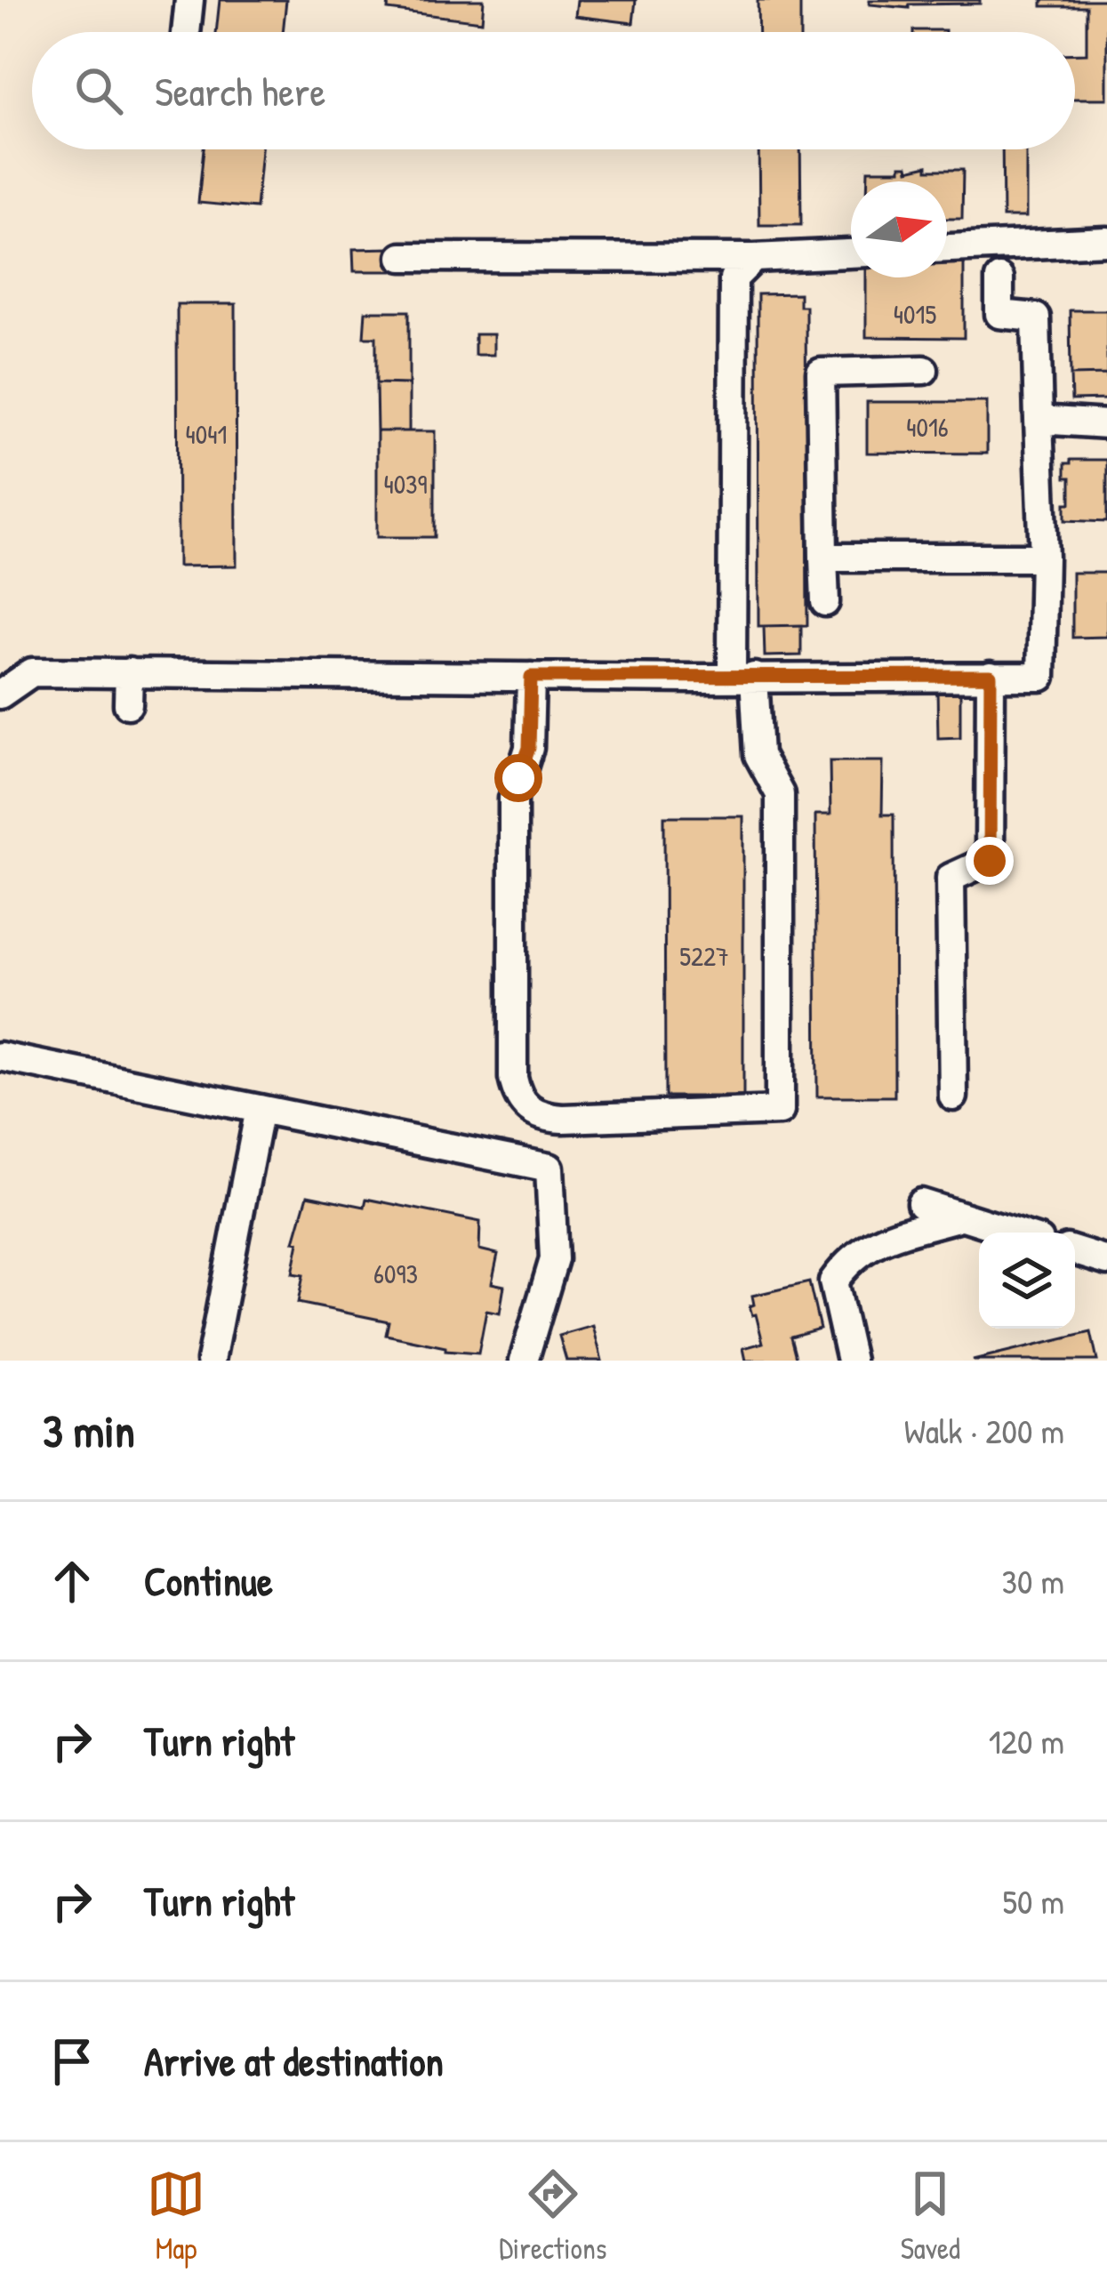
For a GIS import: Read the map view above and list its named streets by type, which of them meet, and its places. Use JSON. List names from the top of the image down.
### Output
{
  "house_numbers": [
    "4015",
    "4016",
    "4041",
    "4039",
    "5227",
    "6093"
  ],
  "north": "right",
  "page": {
    "search": "Search here",
    "heading": ["3 min", "Walk · 200 m"],
    "list": [
      ["Continue", "30 m"],
      ["Turn right", "120 m"],
      ["Turn right", "50 m"],
      "Arrive at destination"
    ],
    "nav": ["Map", "Directions", "Saved"]
  }
}
